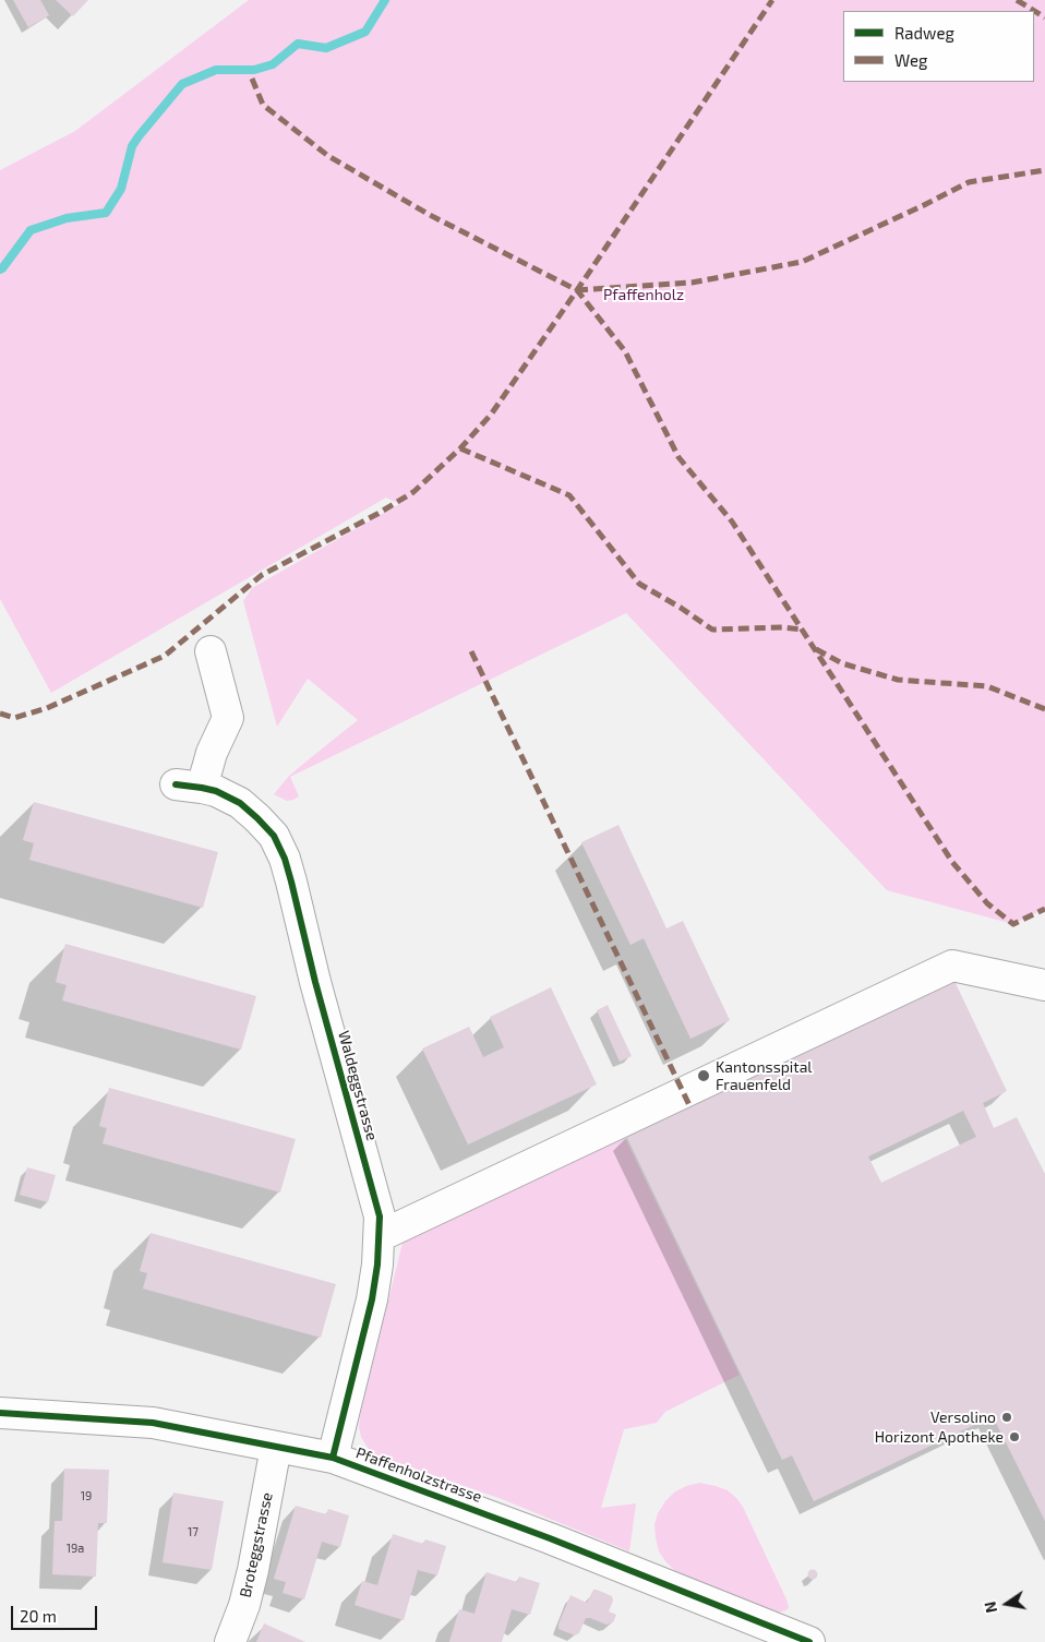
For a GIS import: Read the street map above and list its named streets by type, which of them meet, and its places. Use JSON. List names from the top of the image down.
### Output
{
  "streets": {
    "street": ["Waldeggstrasse", "Pfaffenholzstrasse", "Broteggstrasse"]
  },
  "crossings": [
    ["Waldeggstrasse", "Pfaffenholzstrasse"],
    ["Pfaffenholzstrasse", "Broteggstrasse"]
  ],
  "parks": ["Pfaffenholz"],
  "places": ["Kantonsspital Frauenfeld", "Versolino", "Horizont Apotheke"],
  "house_numbers": ["19", "17", "19a"],
  "legend": ["Radweg", "Weg"],
  "scale_bar": "20 m",
  "north": "left"
}
